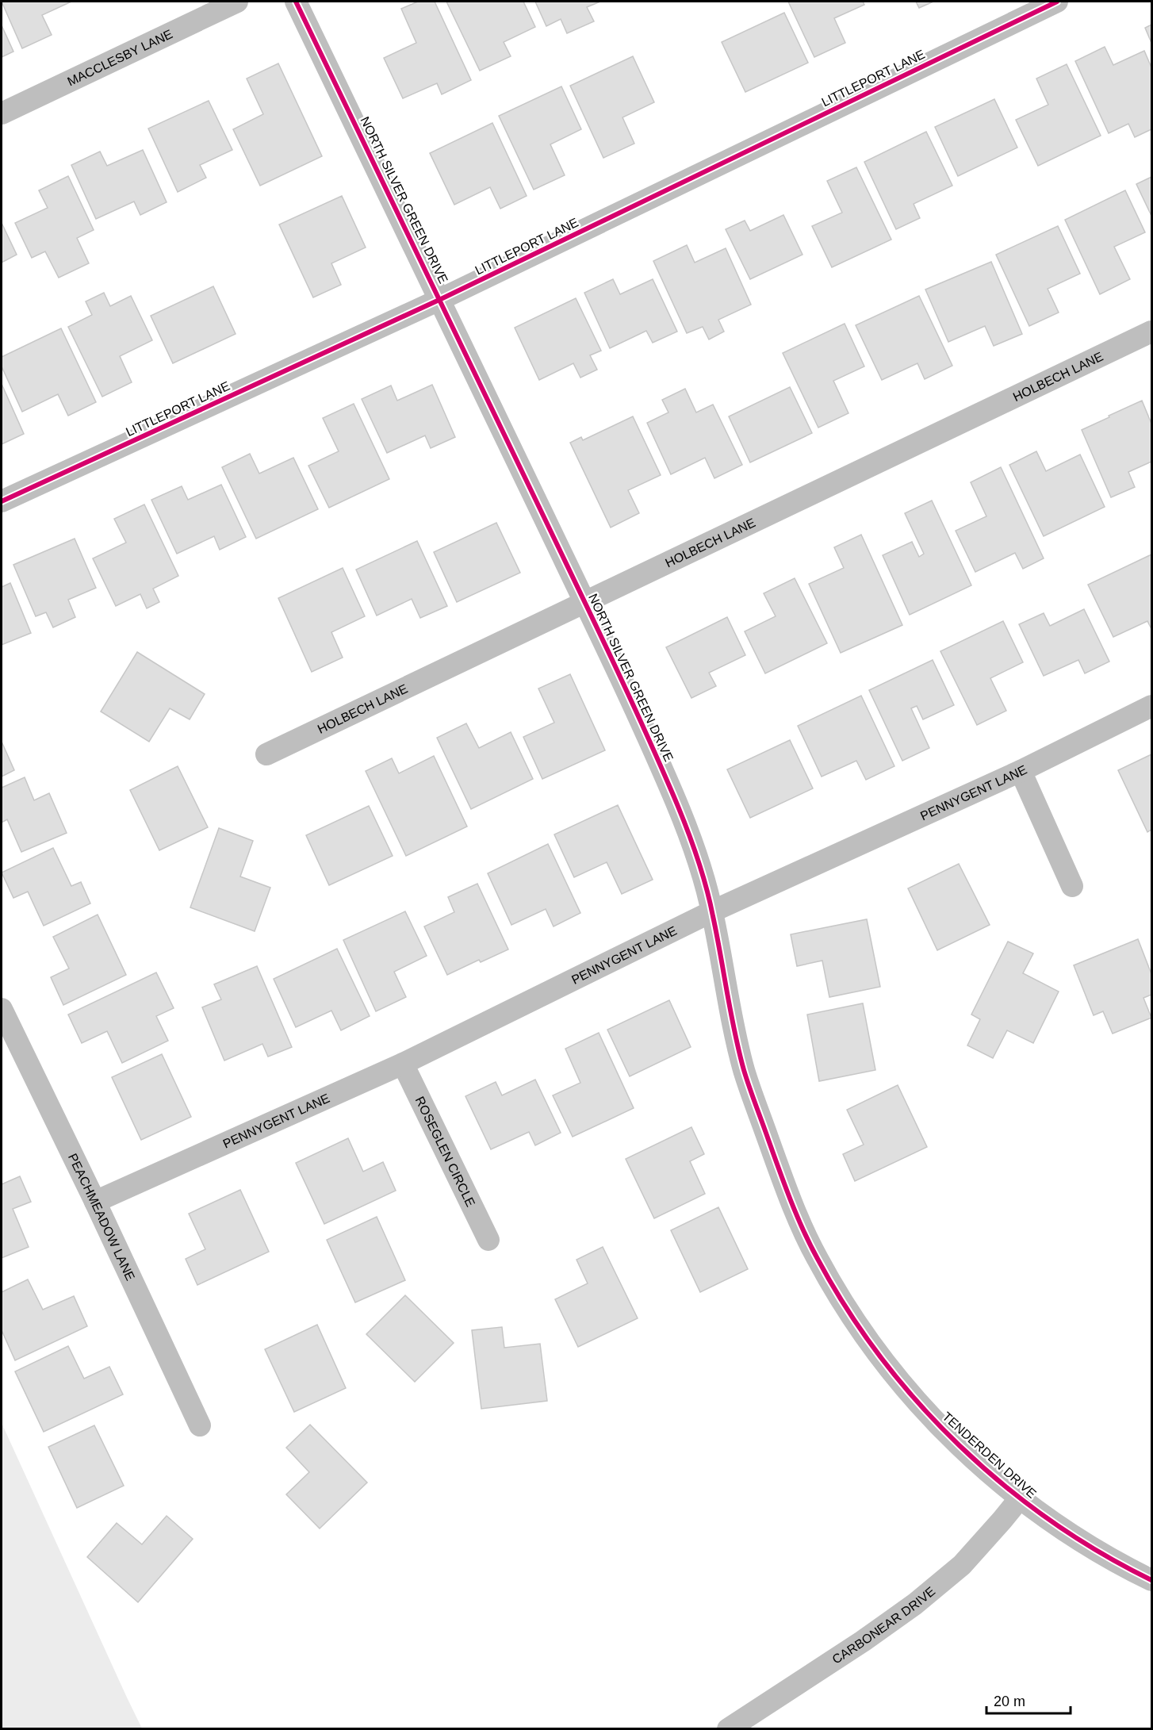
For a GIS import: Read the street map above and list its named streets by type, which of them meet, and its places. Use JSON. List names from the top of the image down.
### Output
{
  "streets": {
    "street": [
      "MACCLESBY LANE",
      "LITTLEPORT LANE",
      "NORTH SILVER GREEN DRIVE",
      "HOLBECH LANE",
      "PENNYGENT LANE",
      "ROSEGLEN CIRCLE",
      "PEACHMEADOW LANE",
      "TENDERDEN DRIVE",
      "CARBONEAR DRIVE"
    ]
  },
  "crossings": [
    ["LITTLEPORT LANE", "NORTH SILVER GREEN DRIVE"],
    ["NORTH SILVER GREEN DRIVE", "HOLBECH LANE"],
    ["NORTH SILVER GREEN DRIVE", "PENNYGENT LANE"],
    ["NORTH SILVER GREEN DRIVE", "TENDERDEN DRIVE"],
    ["PENNYGENT LANE", "ROSEGLEN CIRCLE"],
    ["PENNYGENT LANE", "PEACHMEADOW LANE"],
    ["TENDERDEN DRIVE", "CARBONEAR DRIVE"]
  ],
  "scale_bar": "20 m"
}
